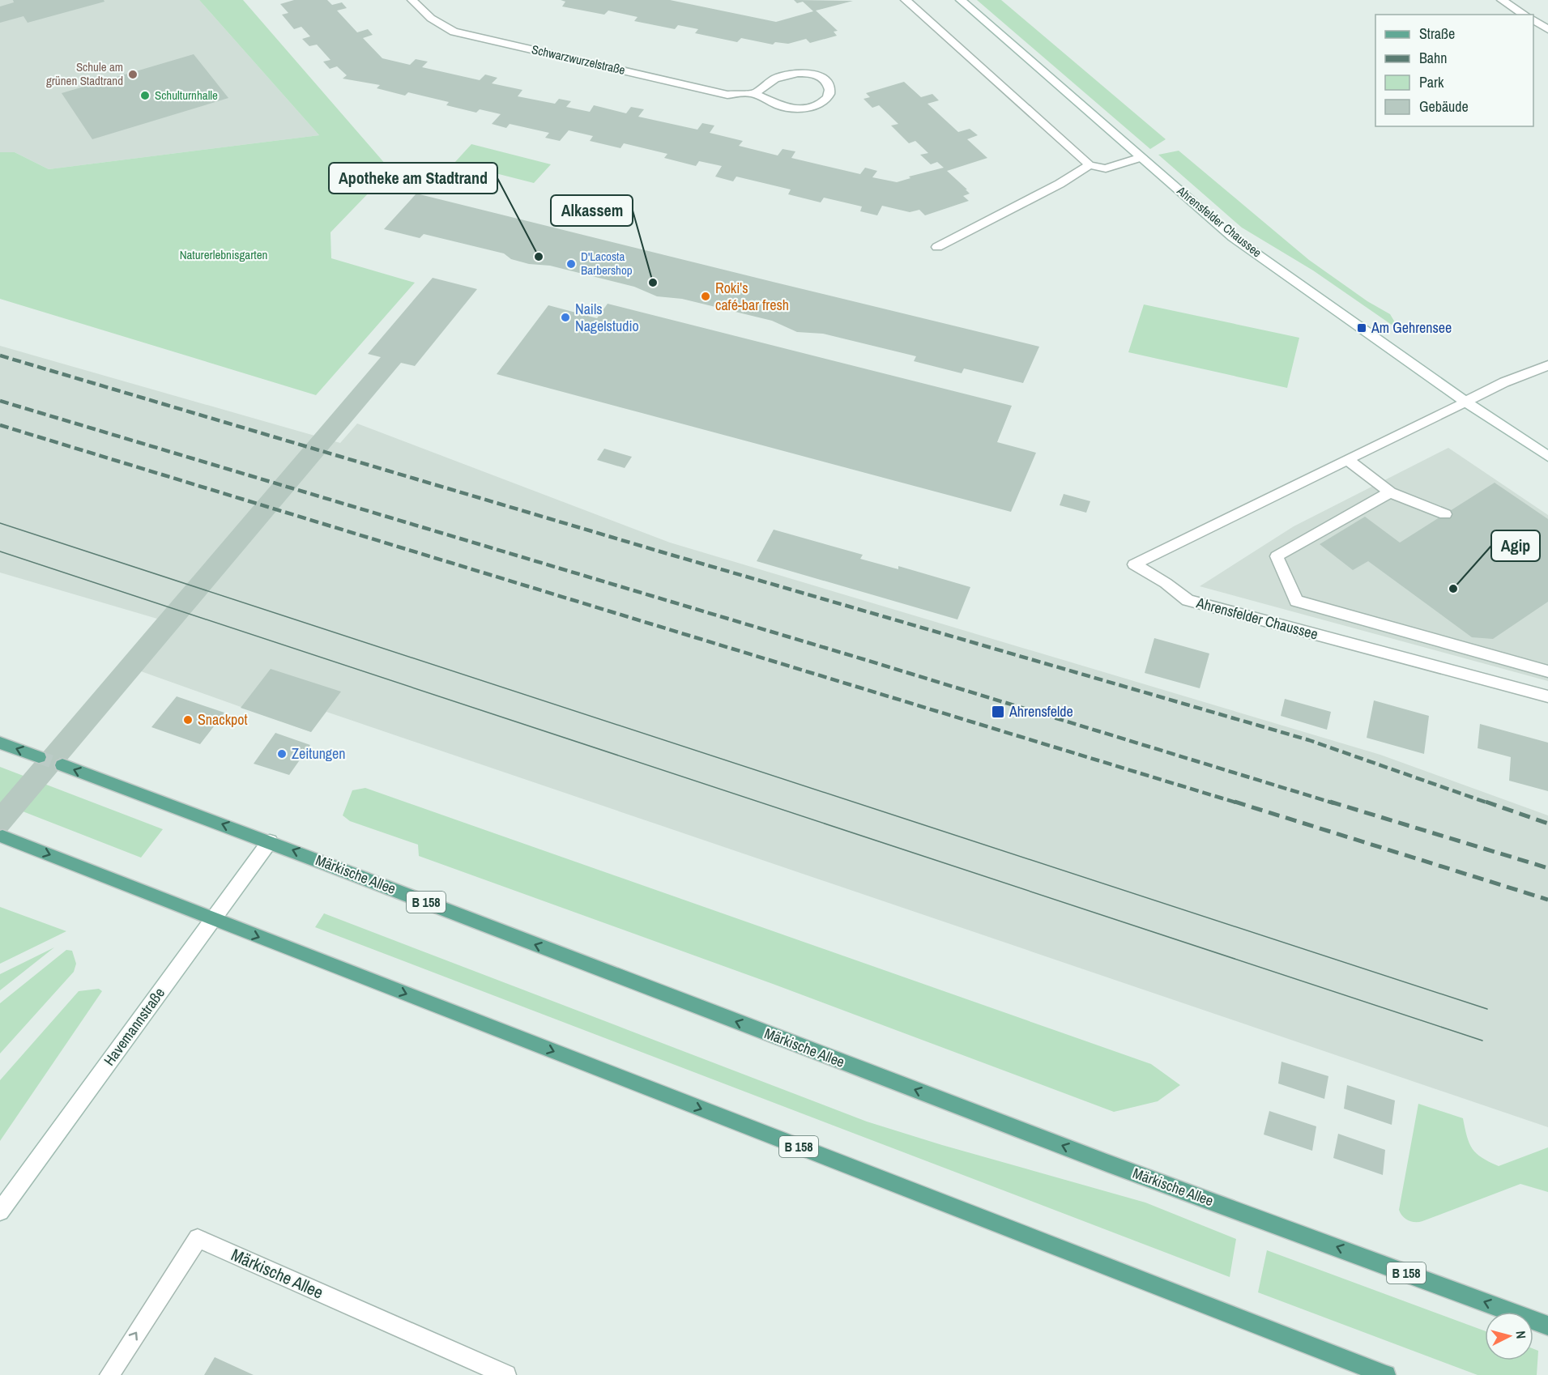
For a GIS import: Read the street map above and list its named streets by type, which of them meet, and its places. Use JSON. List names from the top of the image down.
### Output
{
  "streets": {
    "main road": [
      "Schwarzwurzelstraße",
      "Ahrensfelder Chaussee",
      "Märkische Allee",
      "B 158",
      "Havemannstraße"
    ]
  },
  "crossings": [
    ["Märkische Allee", "Havemannstraße"],
    ["B 158", "Havemannstraße"]
  ],
  "parks": ["Naturerlebnisgarten"],
  "places": {
    "other": [
      "Schule am grünen Stadtrand",
      "Schulturnhalle",
      "Apotheke am Stadtrand",
      "D'Lacosta Barbershop",
      "Alkassem",
      "Roki's café-bar fresh",
      "Nails Nagelstudio",
      "Agip",
      "Snackpot",
      "Zeitungen"
    ],
    "transit": ["Am Gehrensee", "Ahrensfelde"]
  },
  "legend": [
    "Straße",
    "Bahn",
    "Park",
    "Gebäude"
  ],
  "north": "right"
}
